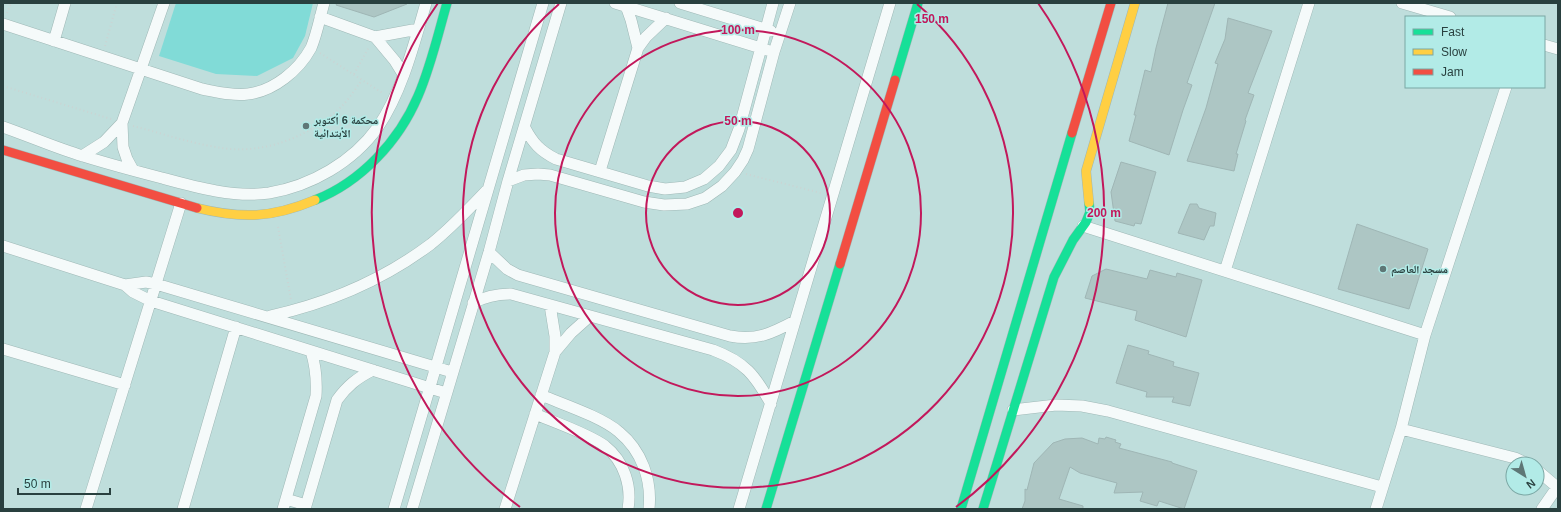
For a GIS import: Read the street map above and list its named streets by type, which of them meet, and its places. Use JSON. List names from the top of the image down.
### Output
{
  "places": ["محكمة 6 أكتوبر الأبتدائية", "مسجد العاصم"],
  "legend": ["Fast", "Slow", "Jam"],
  "scale_bar": "50 m",
  "north": "bottom right",
  "rings": [
    "150 m",
    "100 m",
    "50 m",
    "200 m"
  ]
}
